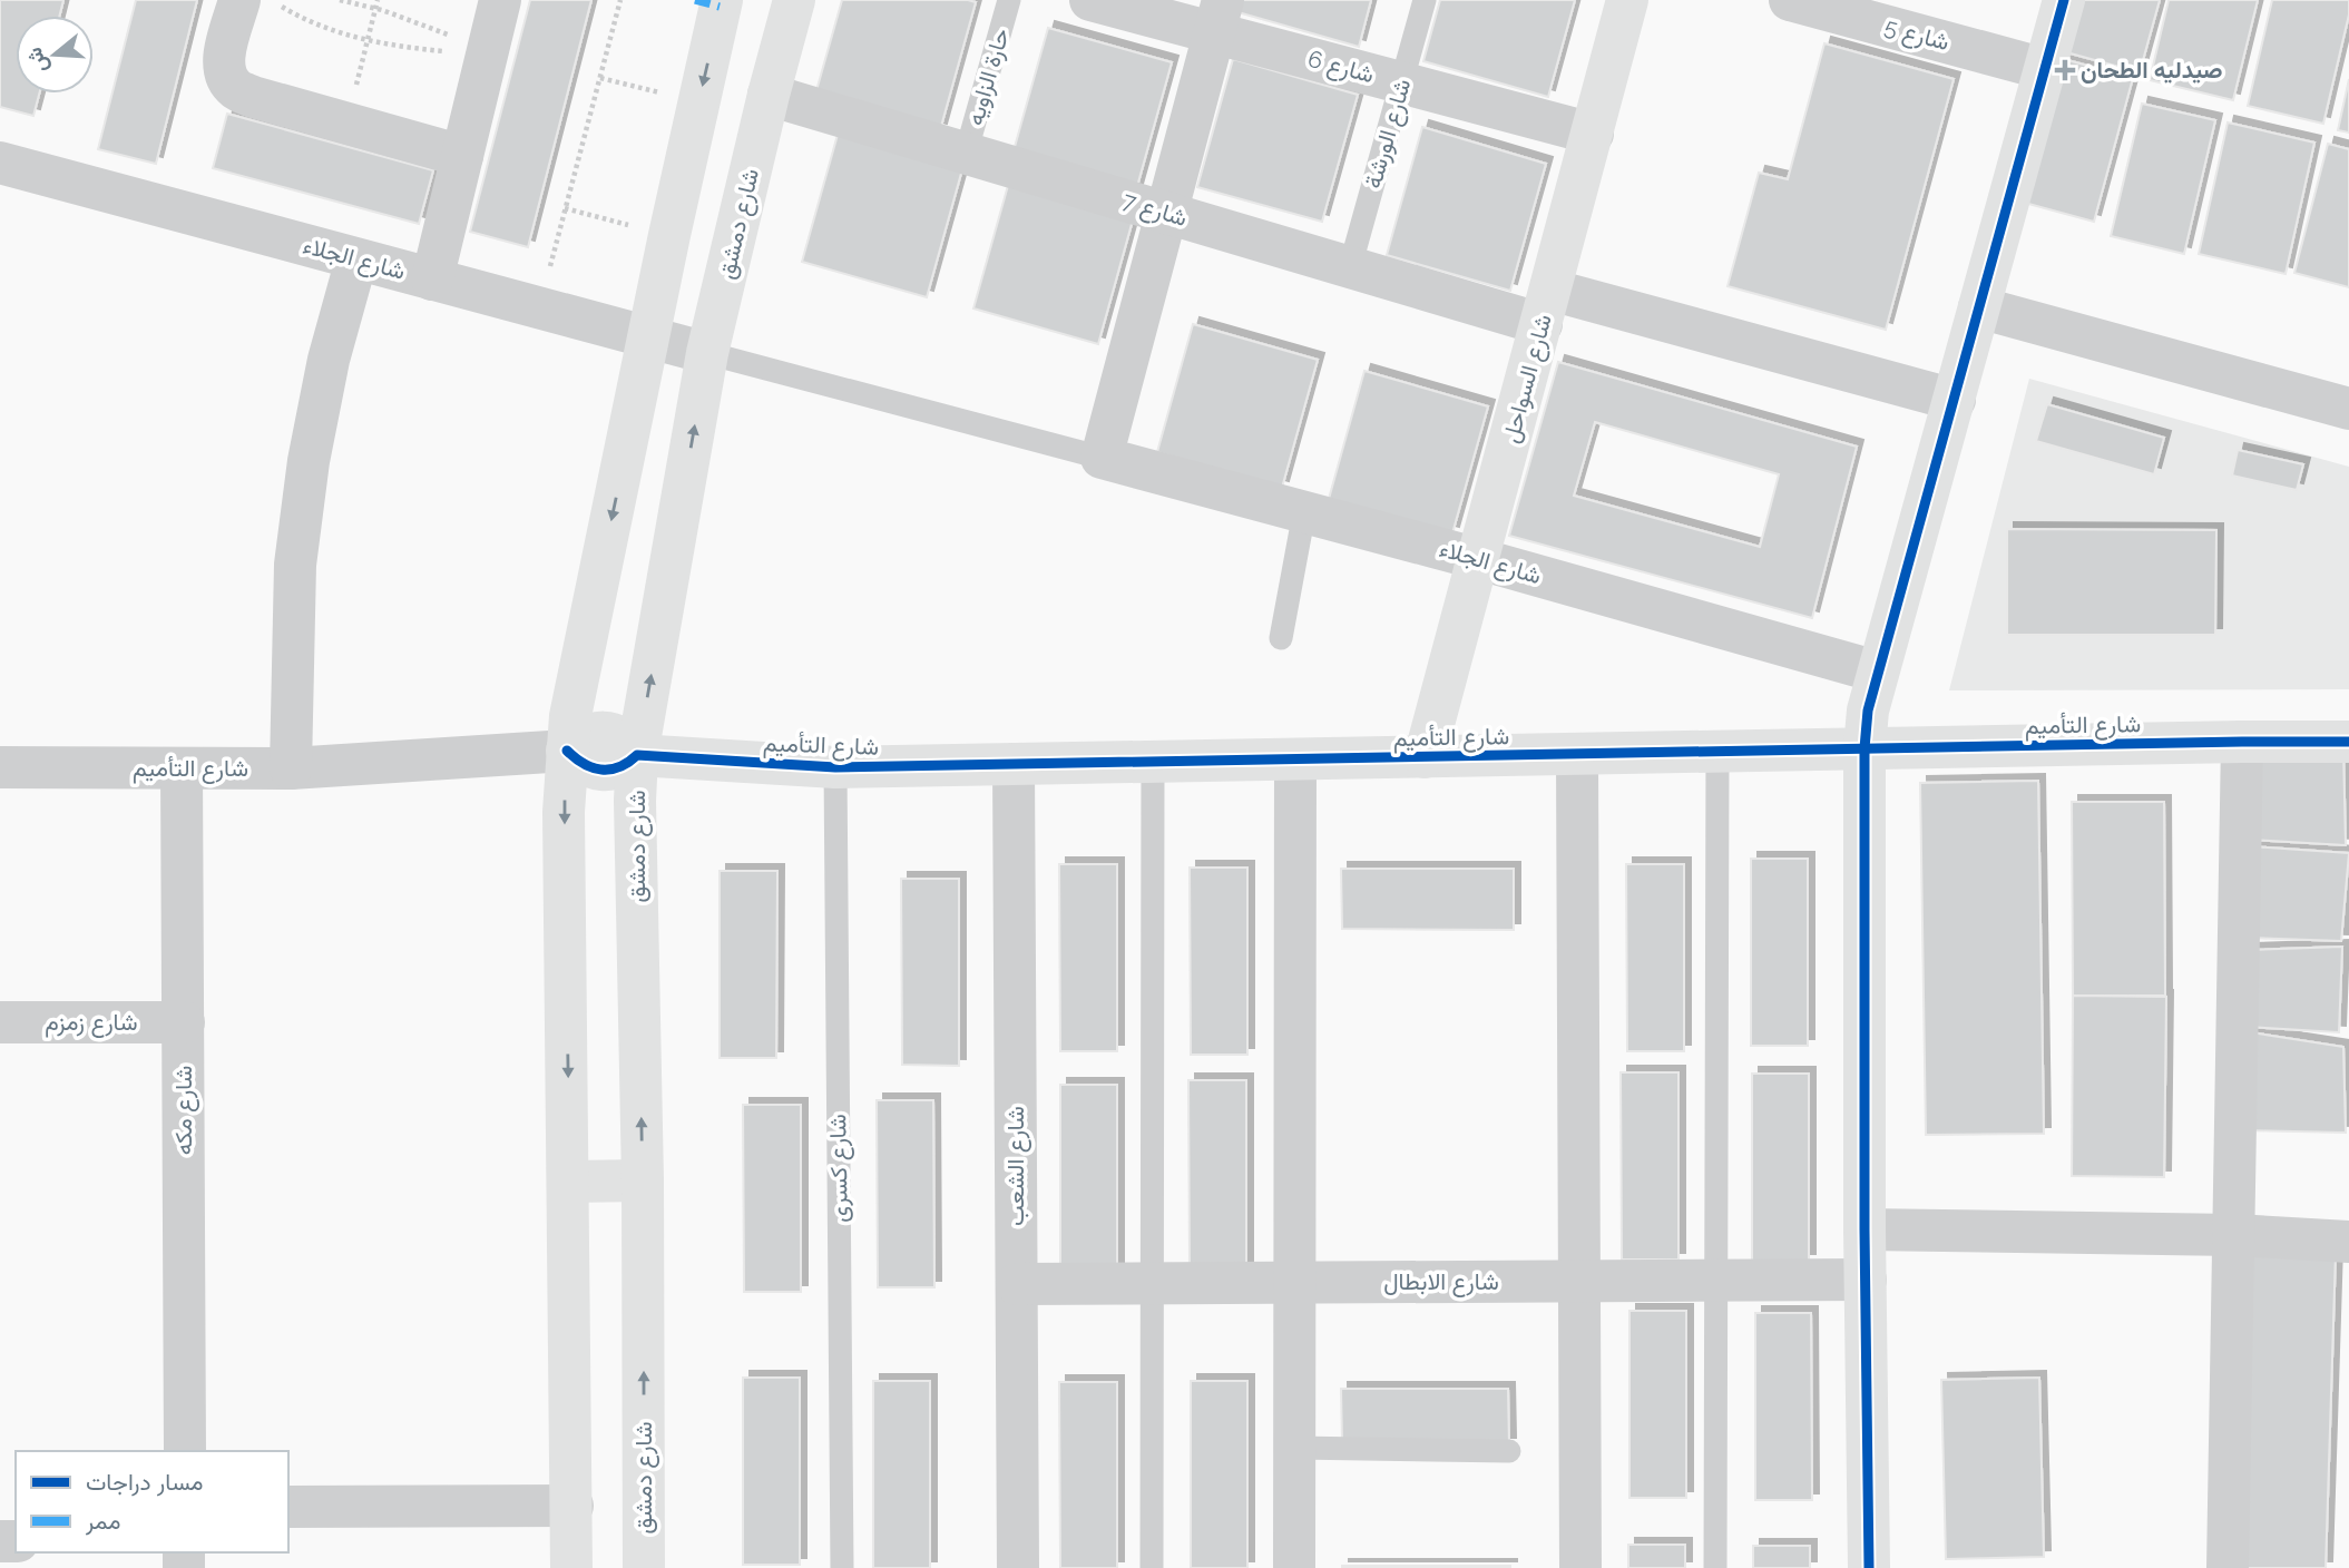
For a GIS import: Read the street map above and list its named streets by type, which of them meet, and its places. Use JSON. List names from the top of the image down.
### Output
{
  "streets": {
    "street": [
      "شارع 5",
      "شارع 6",
      "شارع 7",
      "شارع دمشق",
      "شارع الجلاء",
      "شارع السواحل",
      "شارع التأميم",
      "شارع زمزم",
      "شارع مكه",
      "شارع الشعب",
      "شارع الابطال"
    ],
    "lane": ["حارة الزاويه", "شارع الورشة", "شارع كسرى"]
  },
  "crossings": [
    ["شارع 6", "شارع الورشة"],
    ["شارع 6", "شارع السواحل"],
    ["حارة الزاويه", "شارع 7"],
    ["شارع الورشة", "شارع 7"],
    ["شارع 7", "شارع دمشق"],
    ["شارع 7", "شارع السواحل"],
    ["شارع دمشق", "شارع الجلاء"],
    ["شارع دمشق", "شارع التأميم"],
    ["شارع الجلاء", "شارع السواحل"],
    ["شارع السواحل", "شارع التأميم"],
    ["شارع التأميم", "شارع مكه"],
    ["شارع التأميم", "شارع الشعب"],
    ["شارع التأميم", "شارع كسرى"],
    ["شارع زمزم", "شارع مكه"],
    ["شارع الشعب", "شارع الابطال"]
  ],
  "places": {
    "health": ["صيدليه الطحان"]
  },
  "legend": ["مسار دراجات", "ممر"],
  "north": "left"
}
